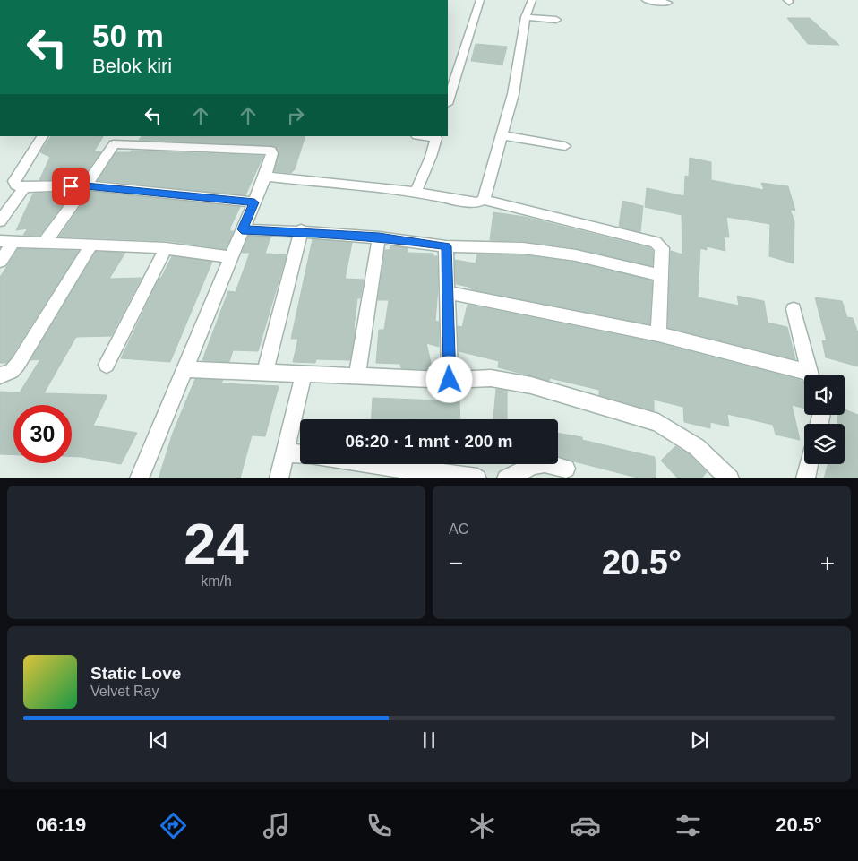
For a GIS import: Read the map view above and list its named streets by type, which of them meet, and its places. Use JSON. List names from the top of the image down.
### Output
{
  "page": {
    "turn": ["50 m", "Belok kiri"],
    "limit": "30",
    "trip": "06:20 · 1 mnt · 200 m",
    "tile": [
      ["24", "km/h"],
      "AC"
    ],
    "heat": ["−", "20.5°", "+"],
    "song": ["Static Love", "Velvet Ray"],
    "tabs": ["06:19", "20.5°"]
  }
}
